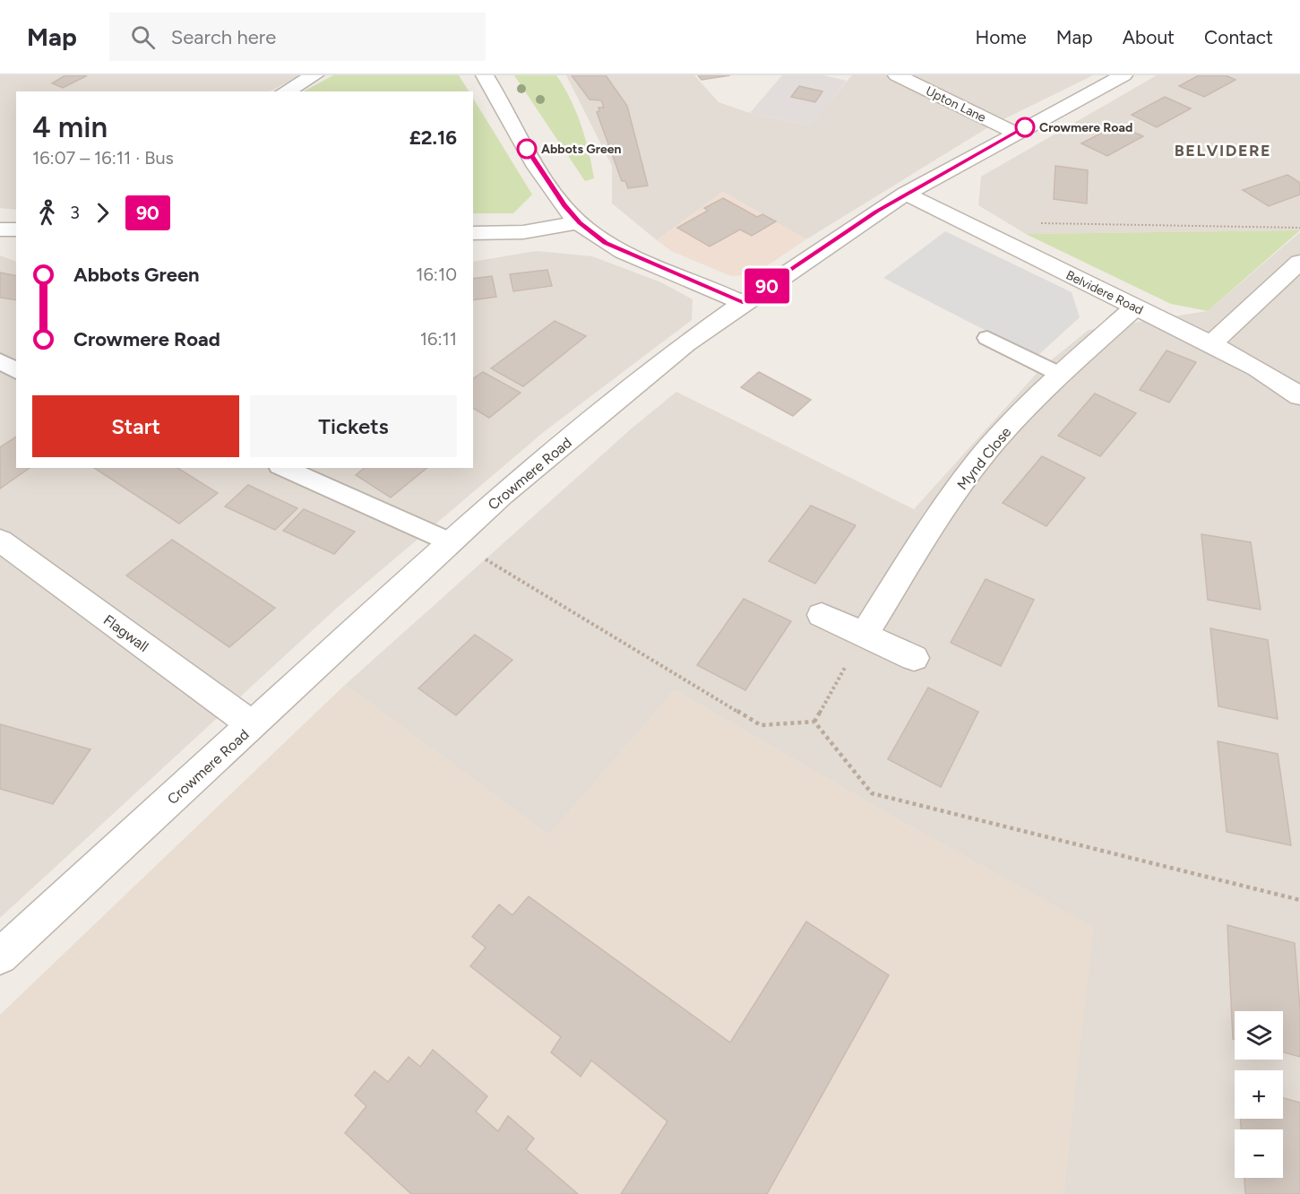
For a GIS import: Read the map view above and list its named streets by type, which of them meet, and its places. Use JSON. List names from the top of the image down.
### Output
{
  "streets": {
    "street": [
      "Upton Lane",
      "Belvidere Road",
      "Mynd Close",
      "Crowmere Road",
      "Flagwall"
    ]
  },
  "crossings": [
    ["Upton Lane", "Crowmere Road"],
    ["Belvidere Road", "Mynd Close"],
    ["Belvidere Road", "Crowmere Road"],
    ["Crowmere Road", "Flagwall"]
  ],
  "districts": ["BELVIDERE"],
  "places": ["Crowmere Road", "Abbots Green"],
  "lines": ["bus line 90"],
  "page": {
    "header": "Map",
    "search": "Search here",
    "nav": [
      "Home",
      "Map",
      "About",
      "Contact"
    ],
    "on_map": "90",
    "heading": ["4 min", "16:07 – 16:11 · Bus", "£2.16"],
    "legs": ["3", "90"],
    "list": [
      {
        "name": "Abbots Green",
        "value": "16:10"
      },
      {
        "name": "Crowmere Road",
        "value": "16:11"
      }
    ],
    "buttons": ["Start", "Tickets"],
    "map_buttons": ["+", "−"]
  }
}
